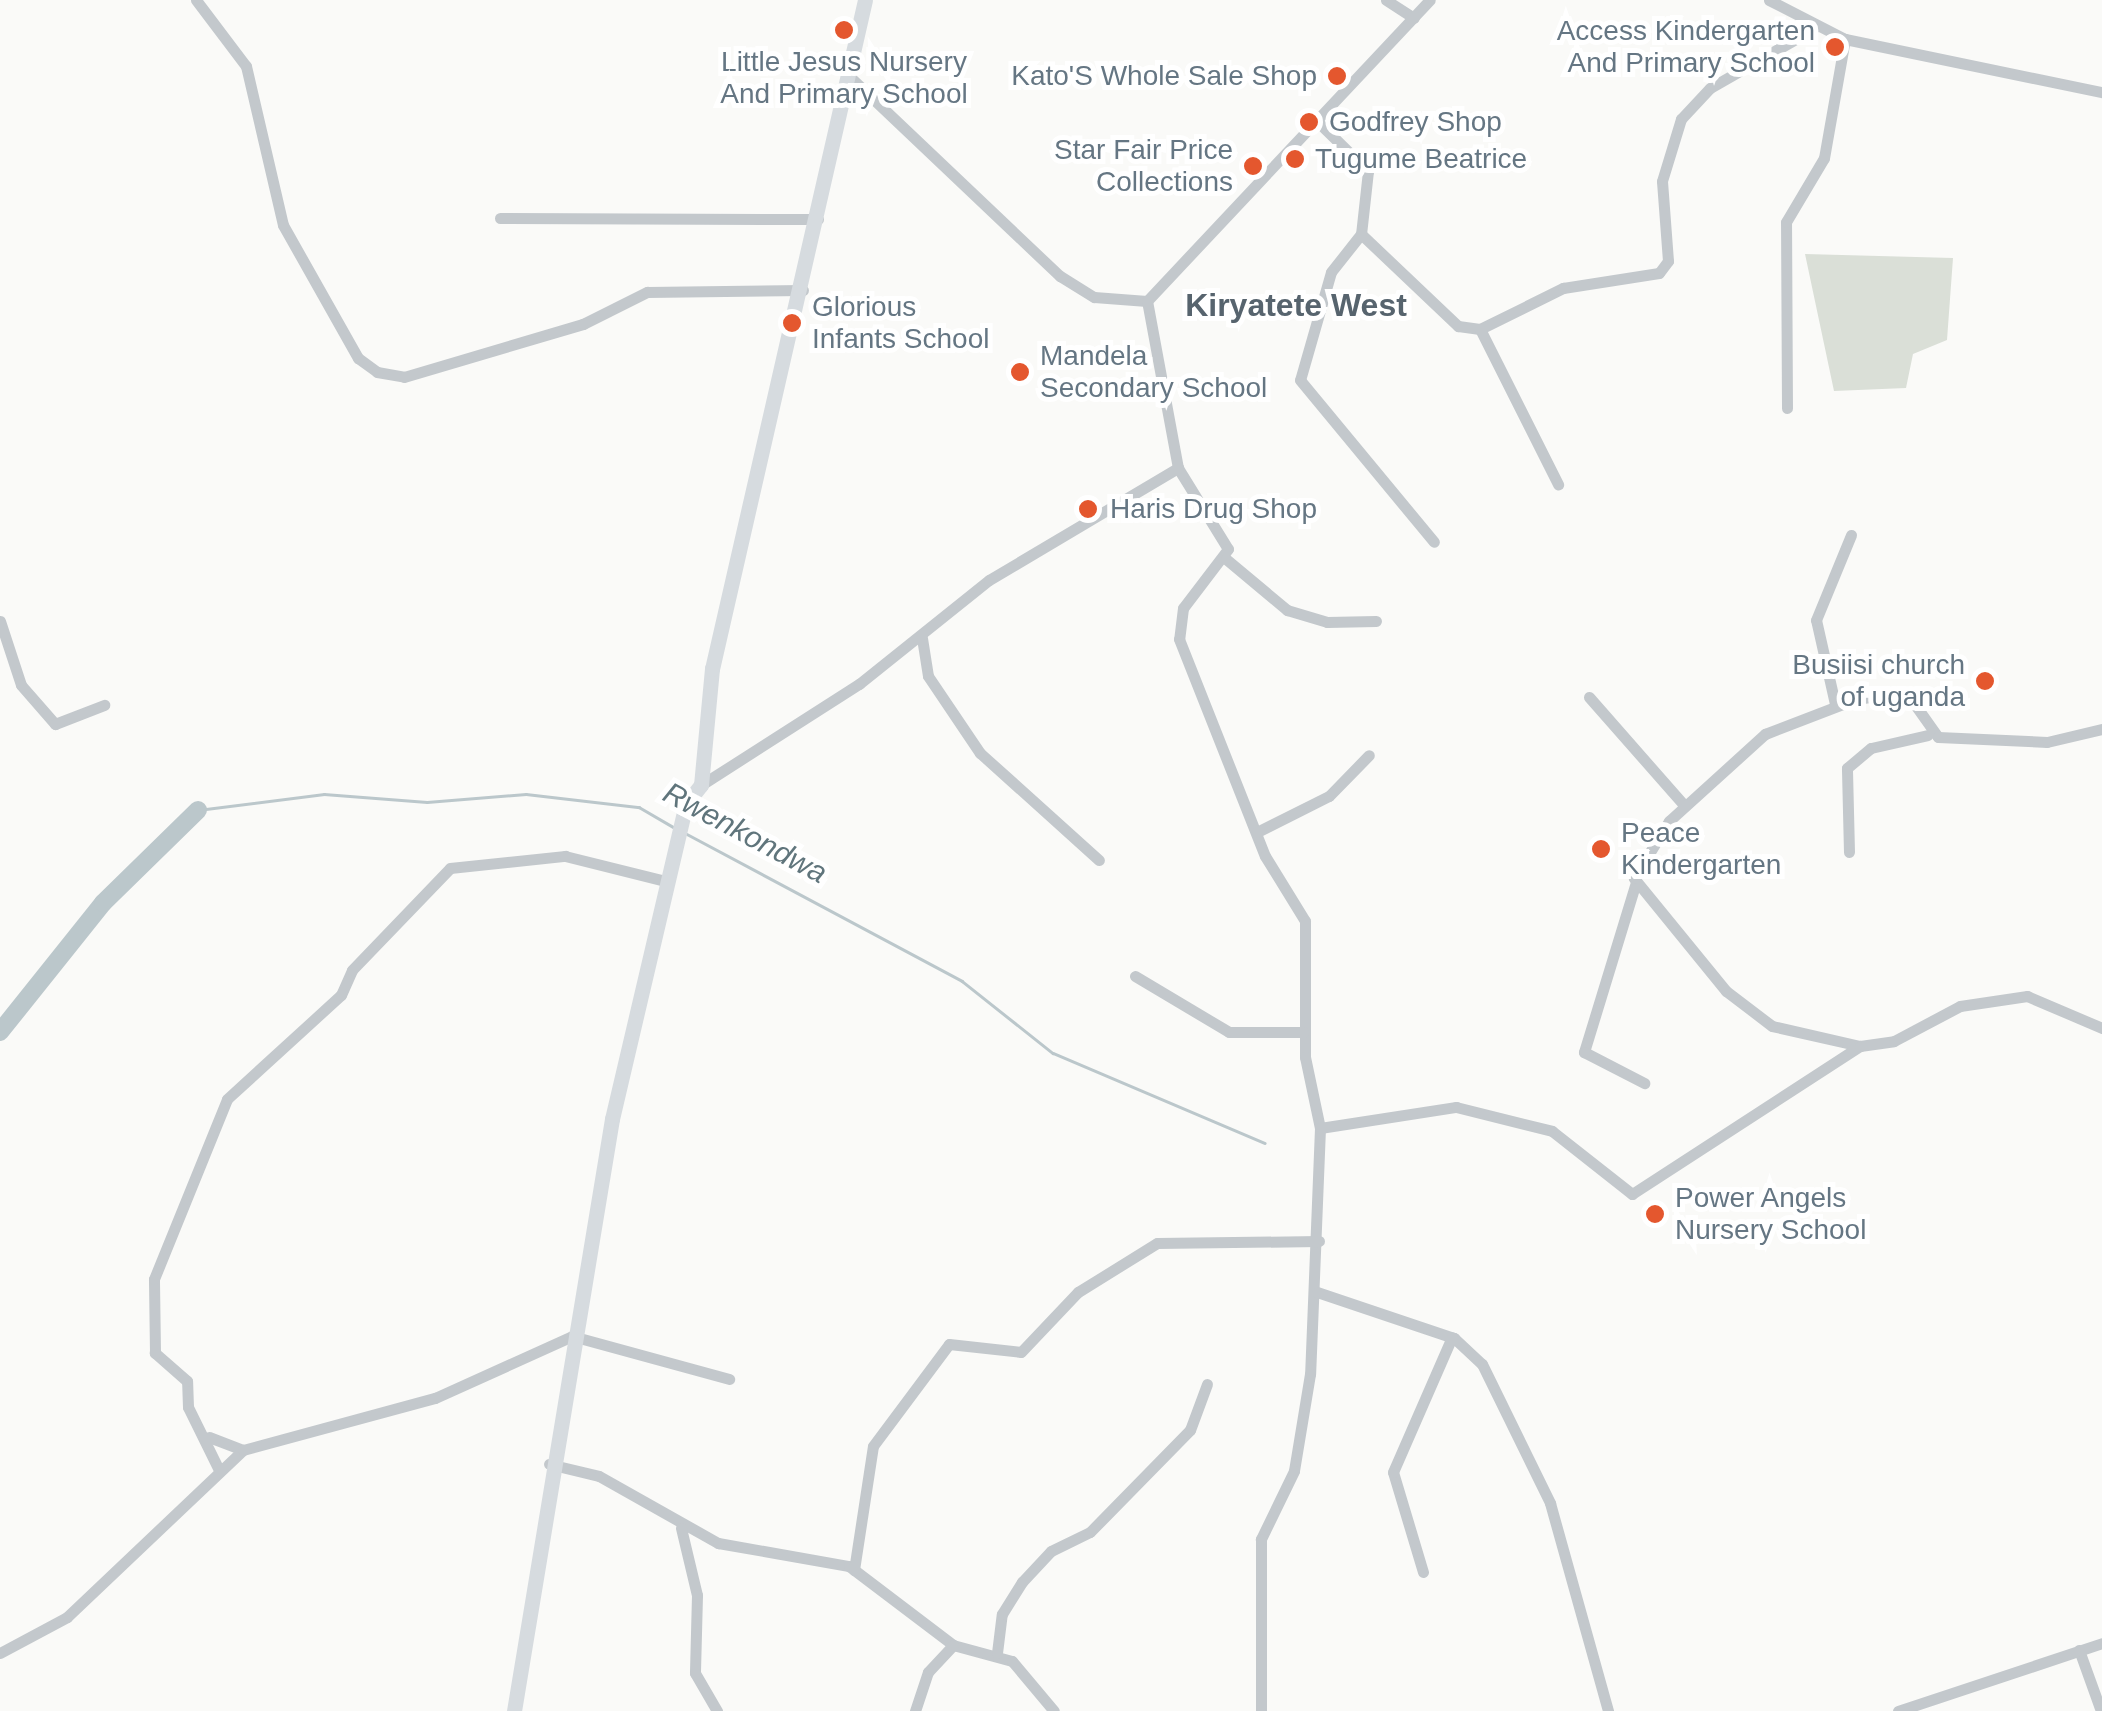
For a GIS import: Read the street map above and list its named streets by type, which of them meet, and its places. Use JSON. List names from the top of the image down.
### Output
{
  "districts": ["Kiryatete West"],
  "water": ["Rwenkondwa"],
  "places": [
    "Little Jesus Nursery And Primary School",
    "Access Kindergarten And Primary School",
    "Kato'S Whole Sale Shop",
    "Godfrey Shop",
    "Tugume Beatrice",
    "Star Fair Price Collections",
    "Glorious Infants School",
    "Mandela Secondary School",
    "Haris Drug Shop",
    "Busiisi church of uganda",
    "Peace Kindergarten",
    "Power Angels Nursery School"
  ]
}
